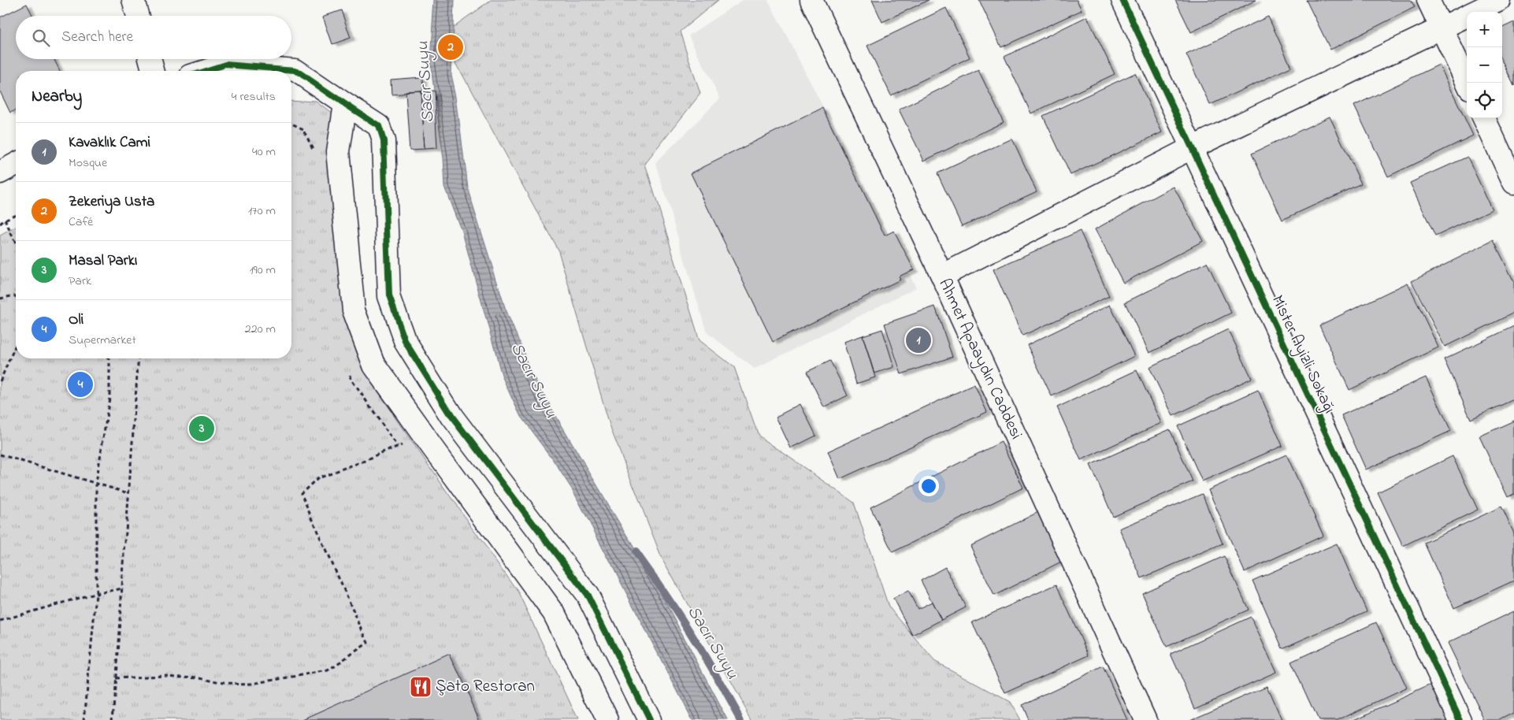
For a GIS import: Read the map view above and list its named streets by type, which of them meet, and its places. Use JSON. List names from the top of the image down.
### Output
{
  "streets": {
    "street": ["Mister Ayizli Sokağı", "Ahmet Apaaydın Caddesi"]
  },
  "water": ["Sacır Suyu"],
  "places": {
    "restaurant": ["Şato Restoran"]
  },
  "page": {
    "map_buttons": ["+", "−"],
    "search": "Search here",
    "pins": [
      "2",
      "1",
      "4",
      "3"
    ],
    "heading": ["Nearby", "4 results"],
    "list": [
      {
        "mark": "1",
        "name": "Kavaklık Cami",
        "note": "Mosque",
        "value": "40 m"
      },
      {
        "mark": "2",
        "name": "Zekeriya Usta",
        "note": "Café",
        "value": "170 m"
      },
      {
        "mark": "3",
        "name": "Masal Parkı",
        "note": "Park",
        "value": "190 m"
      },
      {
        "mark": "4",
        "name": "Oli",
        "note": "Supermarket",
        "value": "220 m"
      }
    ]
  }
}
